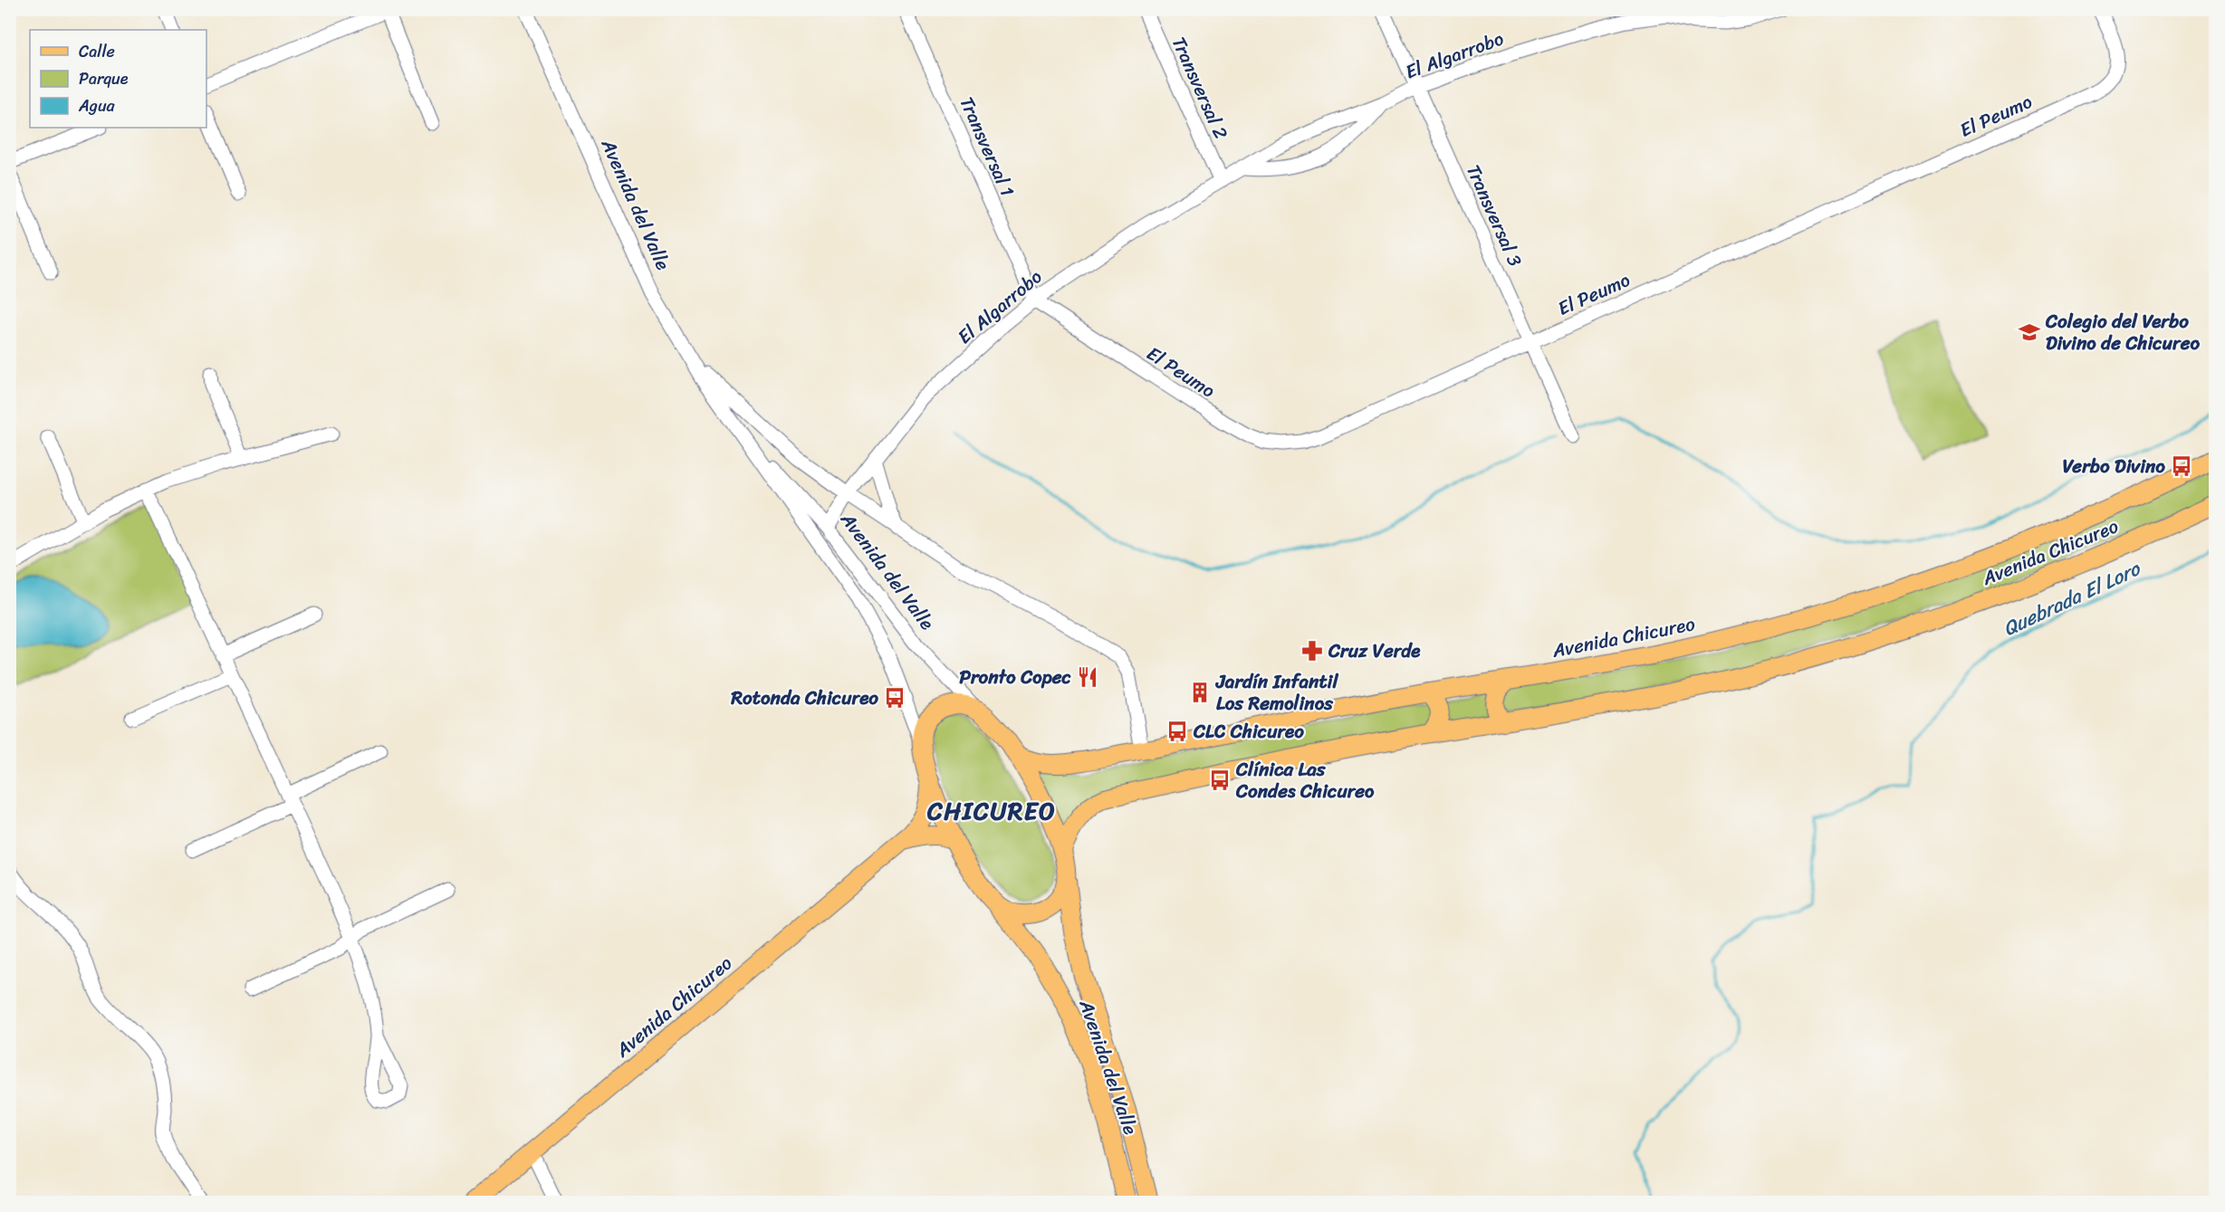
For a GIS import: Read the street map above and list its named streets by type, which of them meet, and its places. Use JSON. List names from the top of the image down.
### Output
{
  "streets": {
    "main road": ["Avenida del Valle", "Avenida Chicureo"],
    "street": [
      "El Algarrobo",
      "Transversal 2",
      "El Peumo",
      "Transversal 1",
      "Transversal 3"
    ]
  },
  "crossings": [
    ["El Algarrobo", "Transversal 2"],
    ["El Algarrobo", "El Peumo"],
    ["El Algarrobo", "Transversal 1"],
    ["El Algarrobo", "Avenida del Valle"],
    ["El Algarrobo", "Transversal 3"],
    ["El Peumo", "Transversal 1"],
    ["El Peumo", "Transversal 3"],
    ["Avenida del Valle", "Avenida Chicureo"]
  ],
  "districts": ["CHICUREO"],
  "water": ["Quebrada El Loro"],
  "places": {
    "school or university": ["Colegio del Verbo Divino de Chicureo"],
    "bus stop": [
      "Verbo Divino",
      "Rotonda Chicureo",
      "CLC Chicureo",
      "Clínica Las Condes Chicureo"
    ],
    "pharmacy": ["Cruz Verde"],
    "restaurant": ["Pronto Copec"],
    "building": ["Jardín Infantil Los Remolinos"]
  },
  "legend": ["Calle", "Parque", "Agua"]
}
